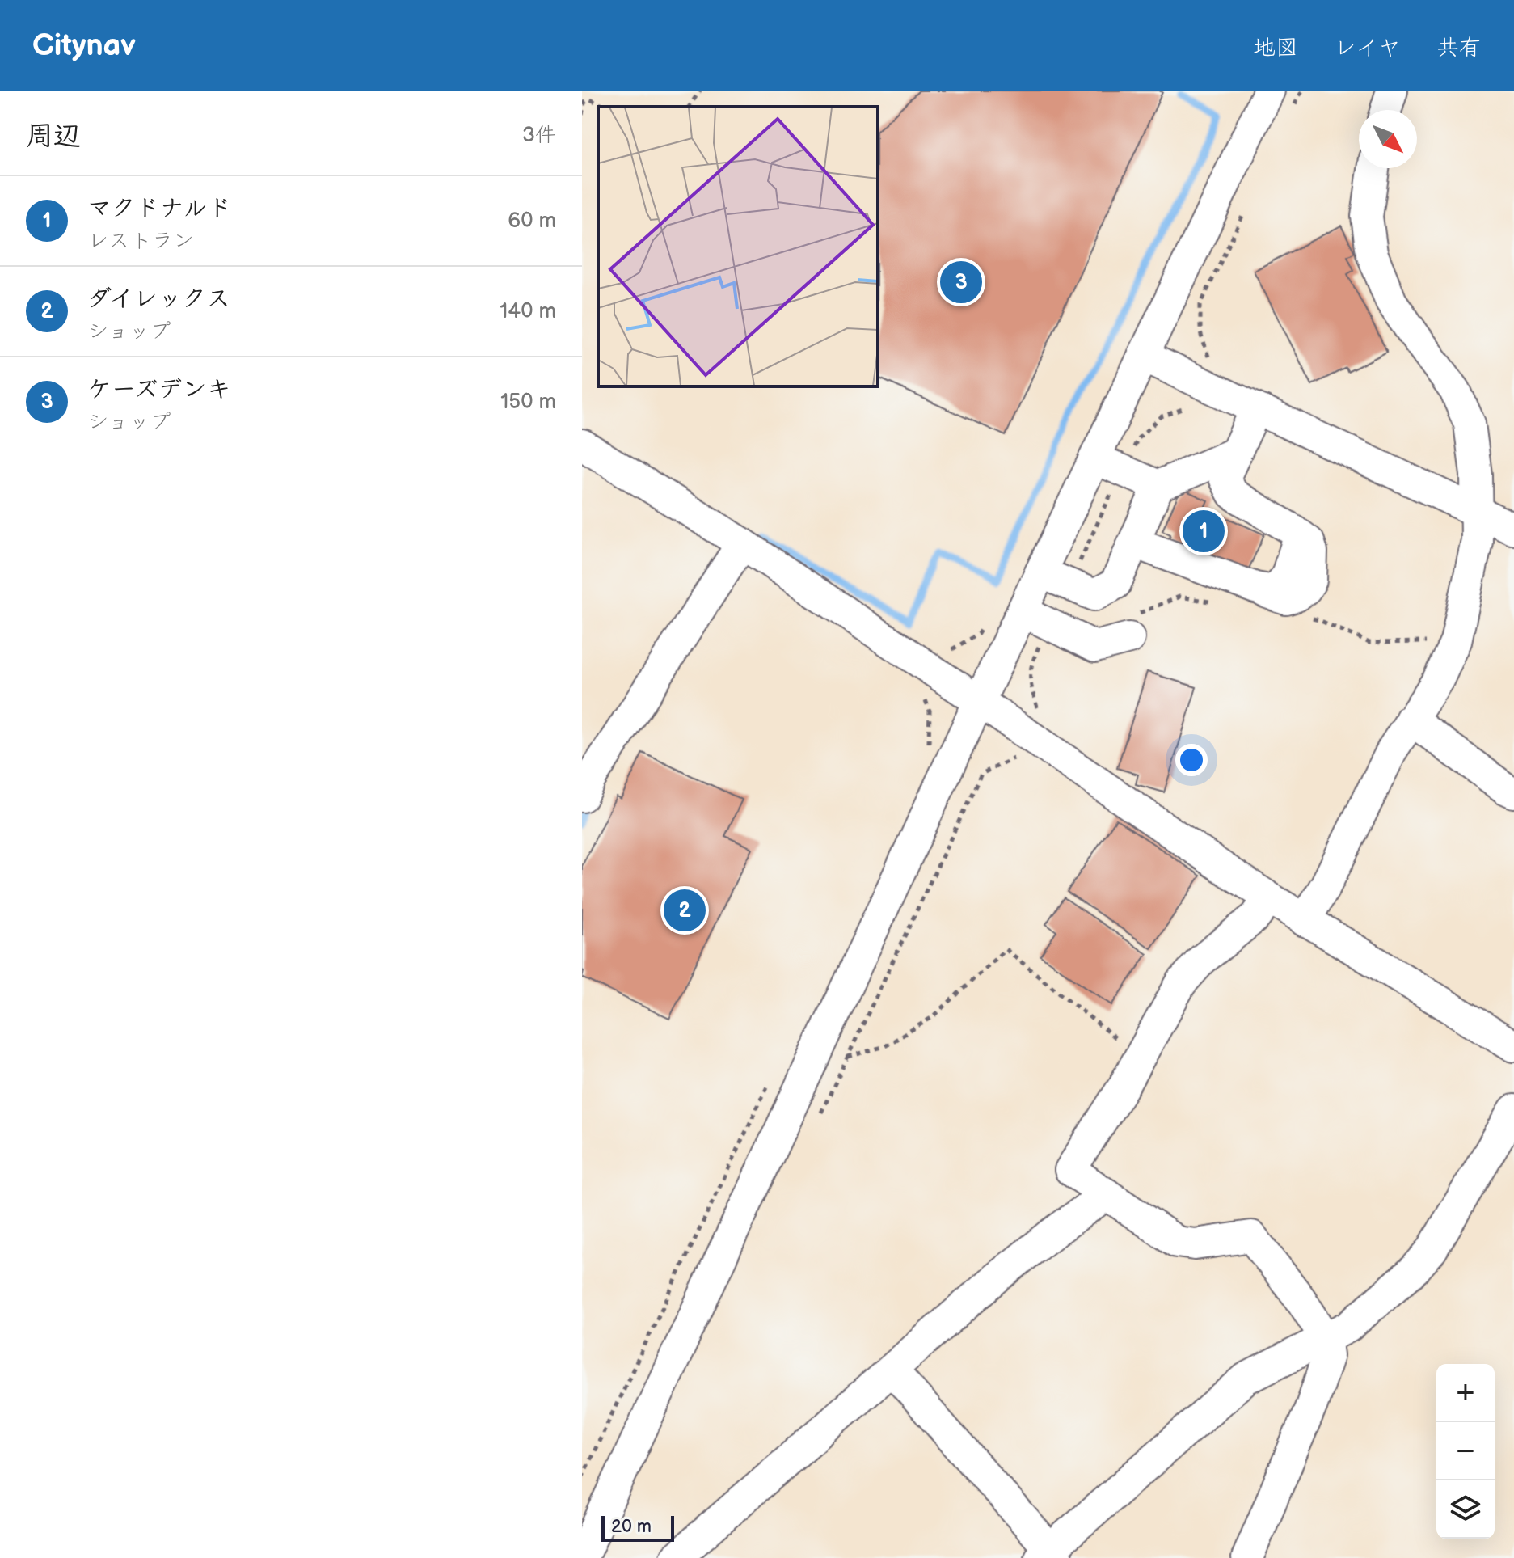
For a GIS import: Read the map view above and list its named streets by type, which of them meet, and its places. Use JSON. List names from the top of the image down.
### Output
{
  "scale_bar": "20 m",
  "north": "bottom right",
  "page": {
    "header": "Citynav",
    "nav": ["地図", "レイヤ", "共有"],
    "heading": ["周辺", "3件"],
    "list": [
      {
        "mark": "1",
        "name": "マクドナルド",
        "note": "レストラン",
        "value": "60 m"
      },
      {
        "mark": "2",
        "name": "ダイレックス",
        "note": "ショップ",
        "value": "140 m"
      },
      {
        "mark": "3",
        "name": "ケーズデンキ",
        "note": "ショップ",
        "value": "150 m"
      }
    ],
    "pins": ["3", "1", "2"],
    "map_buttons": ["+", "−"],
    "scale": "20 m"
  }
}
